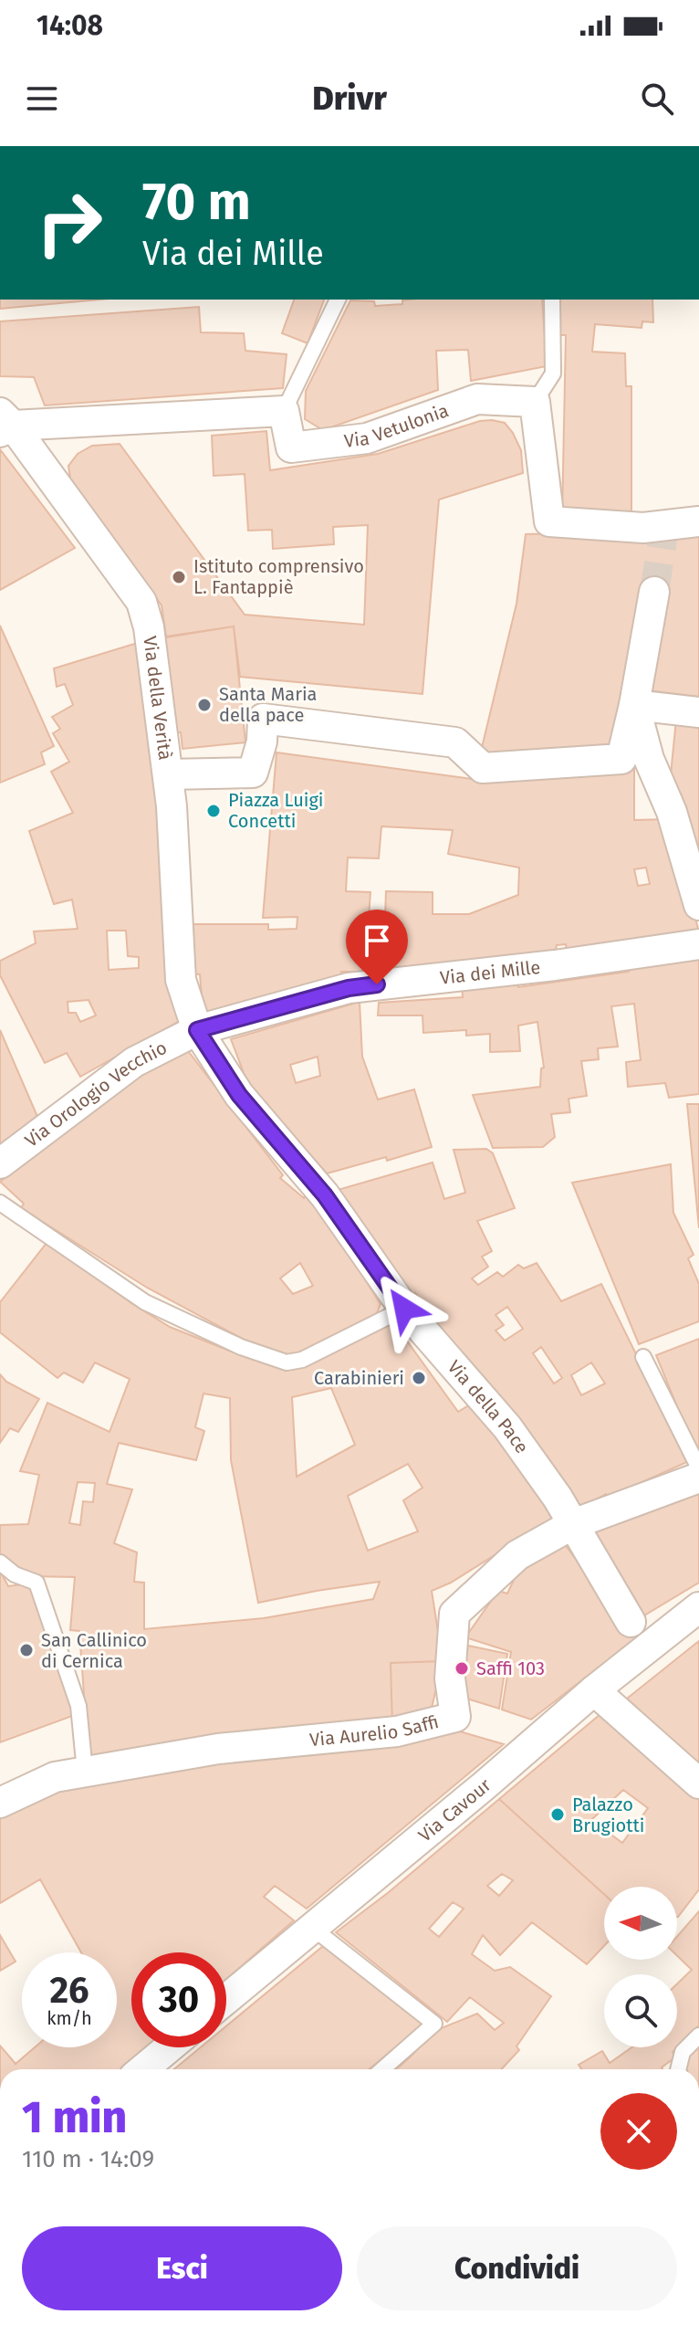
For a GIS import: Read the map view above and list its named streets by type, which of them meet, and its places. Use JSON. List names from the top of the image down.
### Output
{
  "streets": {
    "street": [
      "Via Vetulonia",
      "Via della Verità",
      "Via dei Mille",
      "Via Orologio Vecchio",
      "Via della Pace",
      "Via Aurelio Saffi",
      "Via Cavour"
    ]
  },
  "crossings": [
    ["Via della Verità", "Via dei Mille"],
    ["Via della Verità", "Via Orologio Vecchio"],
    ["Via della Verità", "Via della Pace"],
    ["Via dei Mille", "Via Orologio Vecchio"],
    ["Via dei Mille", "Via della Pace"],
    ["Via Orologio Vecchio", "Via della Pace"],
    ["Via della Pace", "Via Aurelio Saffi"]
  ],
  "places": [
    "Istituto comprensivo L. Fantappiè",
    "Santa Maria della pace",
    "Piazza Luigi Concetti",
    "Carabinieri",
    "San Callinico di Cernica",
    "Saffi 103",
    "Palazzo Brugiotti"
  ],
  "north": "left",
  "page": {
    "status": "14:08",
    "header": "Drivr",
    "turn": ["70 m", "Via dei Mille"],
    "speed": "26 km/h",
    "limit": "30",
    "heading": ["1 min", "110 m · 14:09"],
    "buttons": ["Esci", "Condividi"]
  }
}
